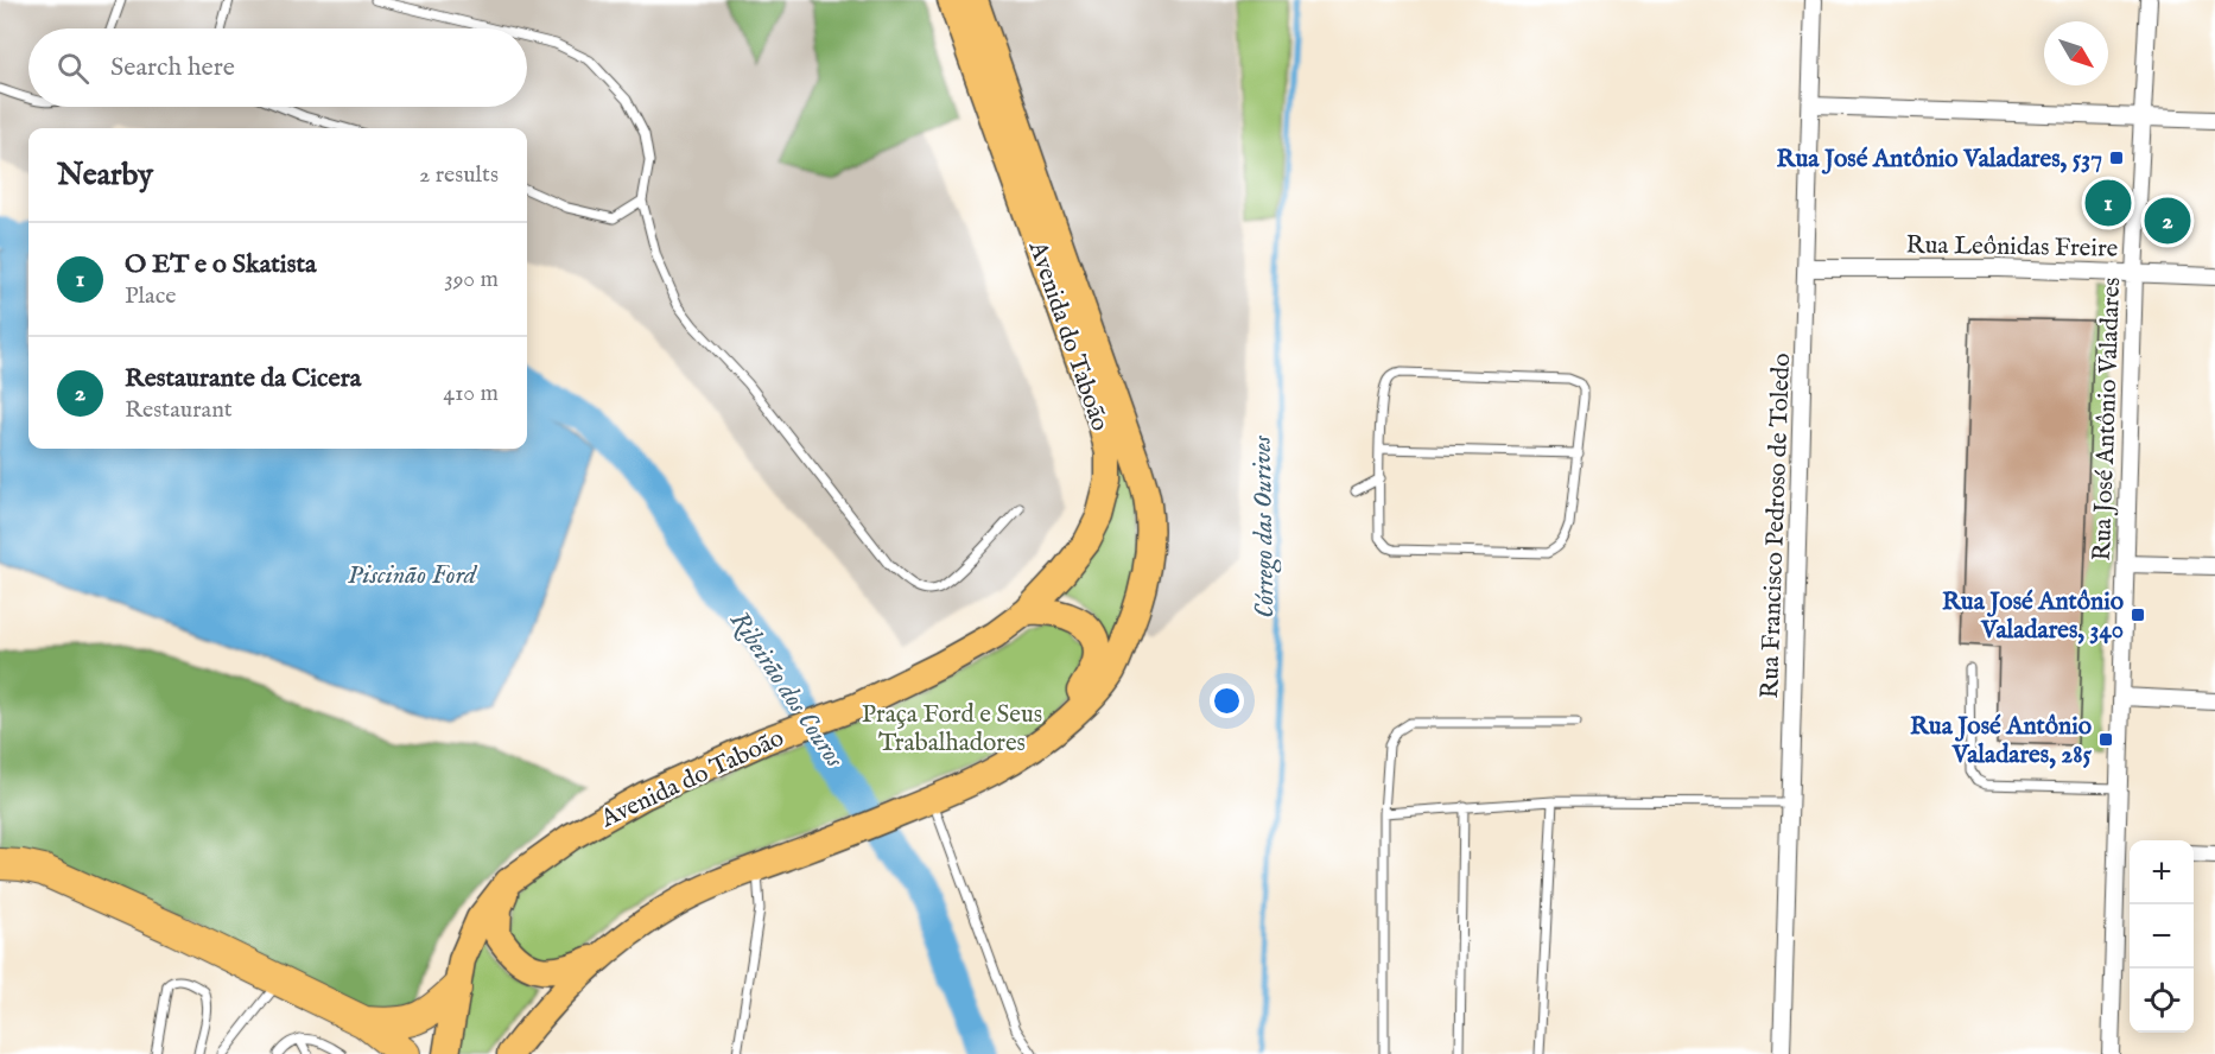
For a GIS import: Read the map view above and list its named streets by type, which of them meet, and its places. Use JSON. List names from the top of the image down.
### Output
{
  "streets": {
    "main road": ["Avenida do Taboão"],
    "street": ["Rua Leônidas Freire", "Rua José Antônio Valadares", "Rua Francisco Pedroso de Toledo"]
  },
  "crossings": [
    ["Rua Leônidas Freire", "Rua José Antônio Valadares"],
    ["Rua Leônidas Freire", "Rua Francisco Pedroso de Toledo"]
  ],
  "water": ["Córrego das Ourives", "Piscinão Ford", "Ribeirão dos Couros"],
  "parks": ["Praça Ford e Seus Trabalhadores"],
  "places": {
    "transit": ["Rua José Antônio Valadares, 537", "Rua José Antônio Valadares, 340", "Rua José Antônio Valadares, 285"]
  },
  "north": "bottom right",
  "page": {
    "search": "Search here",
    "heading": ["Nearby", "2 results"],
    "pins": ["1", "2"],
    "list": [
      {
        "mark": "1",
        "name": "O ET e o Skatista",
        "note": "Place",
        "value": "390 m"
      },
      {
        "mark": "2",
        "name": "Restaurante da Cicera",
        "note": "Restaurant",
        "value": "410 m"
      }
    ],
    "map_buttons": ["+", "−"]
  }
}
